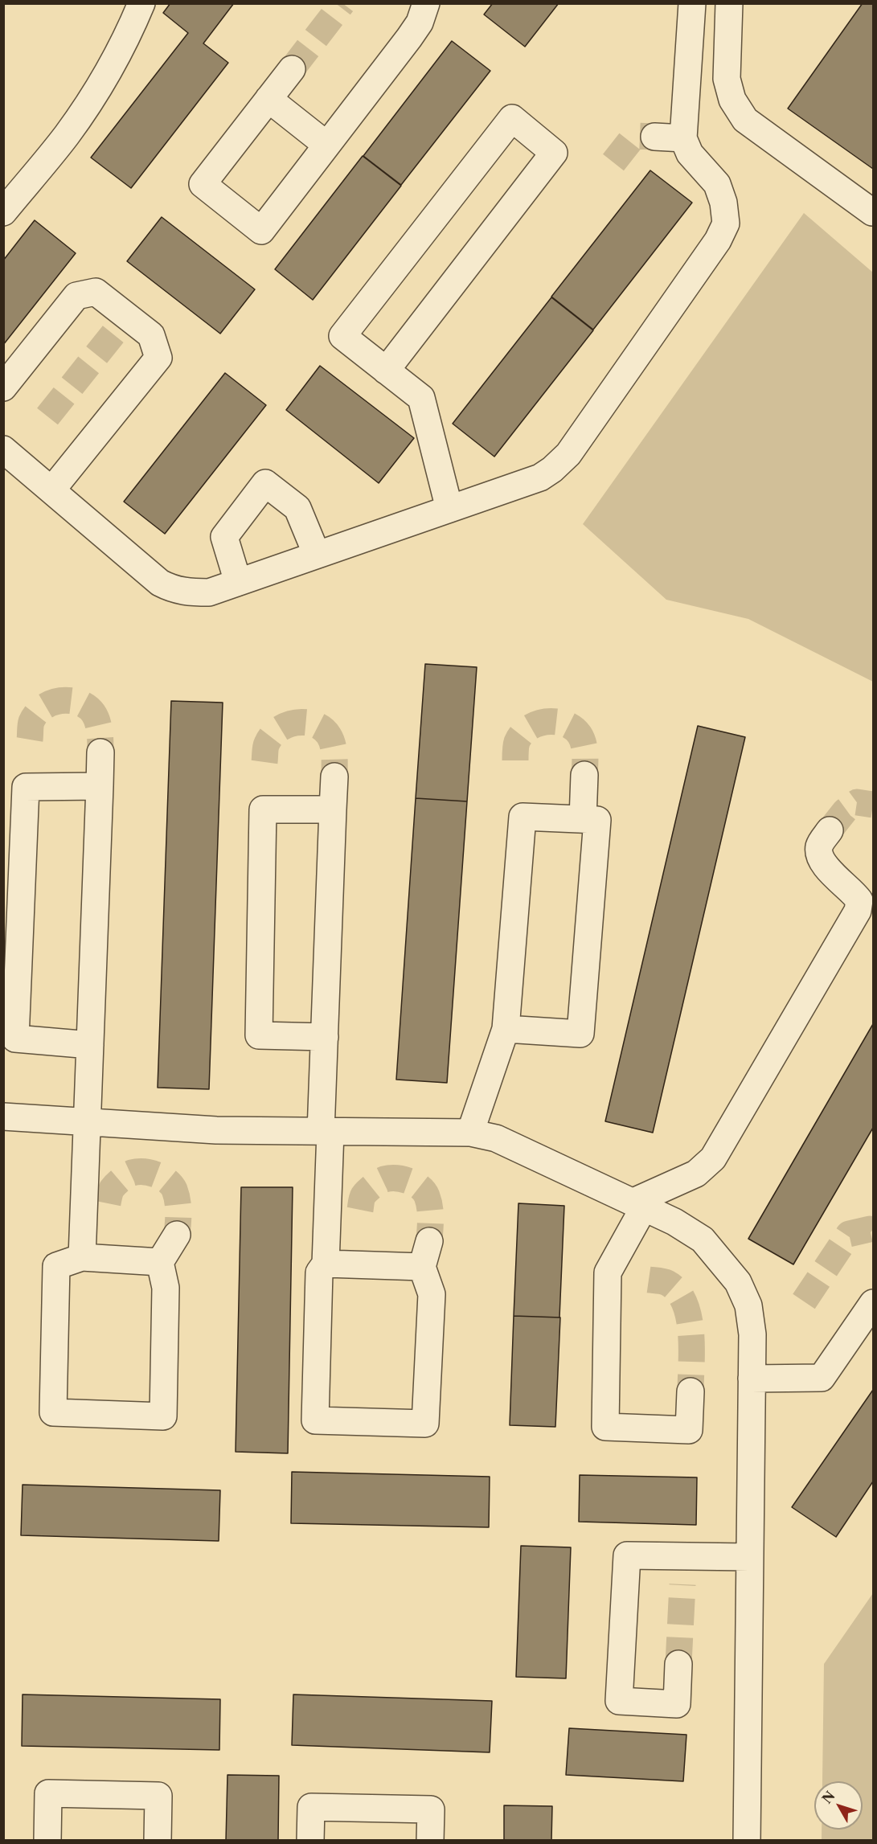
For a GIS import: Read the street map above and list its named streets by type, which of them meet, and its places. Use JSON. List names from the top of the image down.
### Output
{
  "north": "top left"
}
